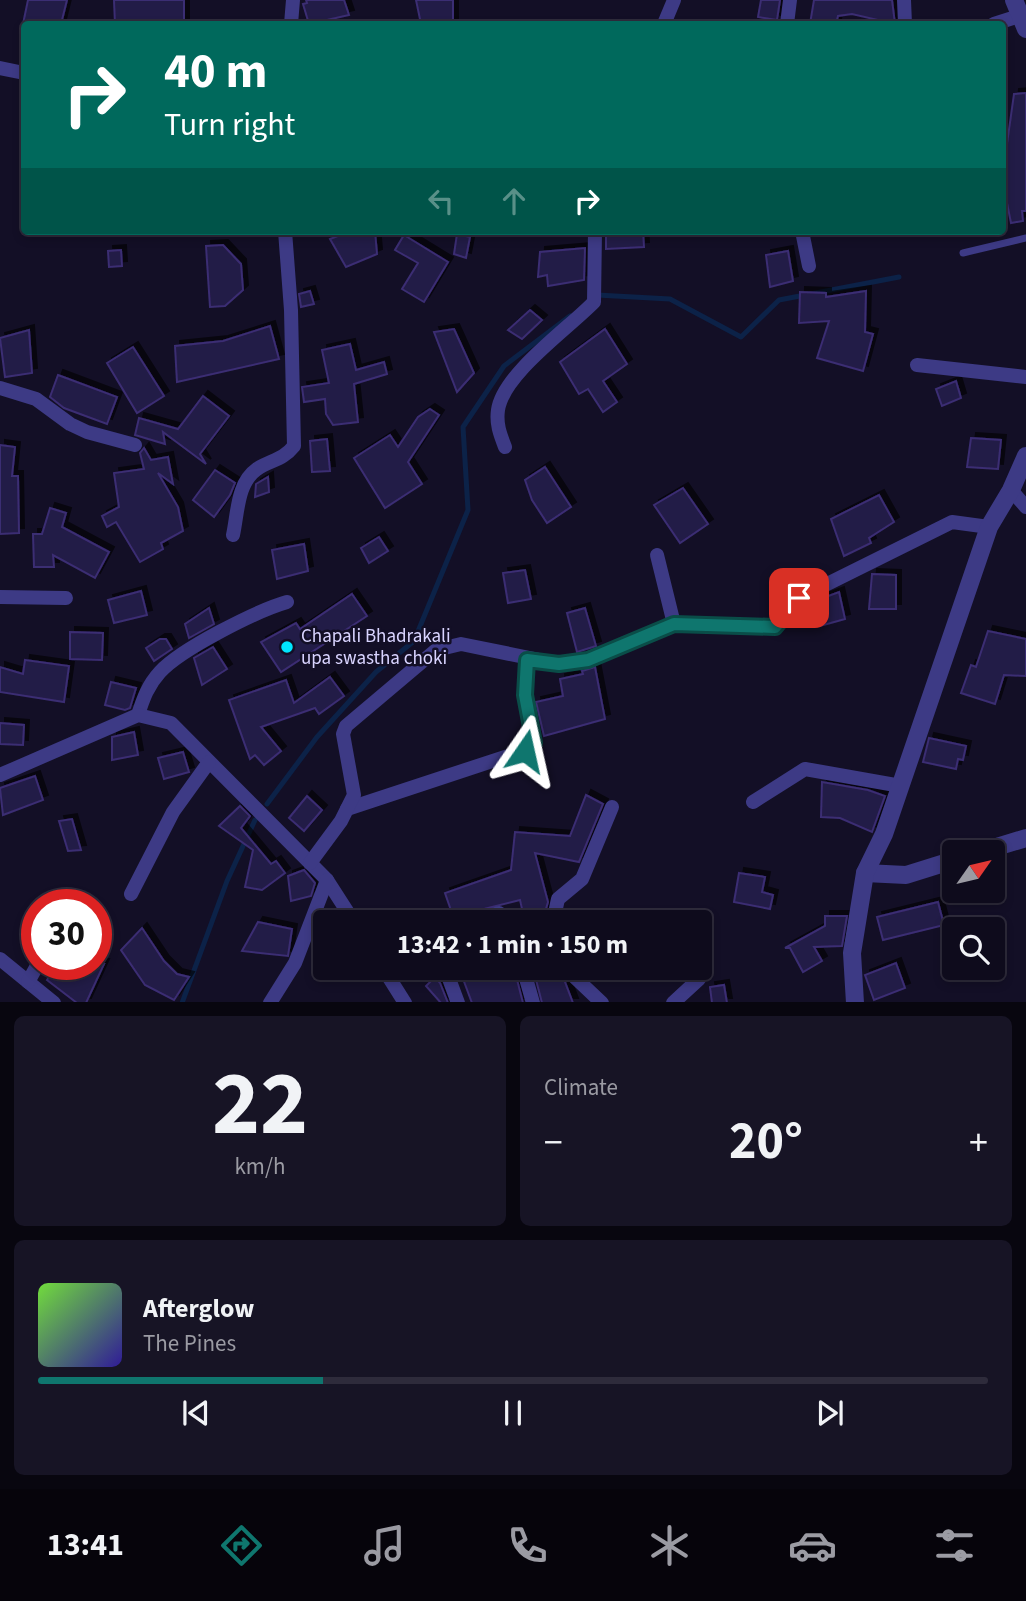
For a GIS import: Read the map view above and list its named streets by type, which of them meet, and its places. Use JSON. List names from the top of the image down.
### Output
{
  "places": ["Chapali Bhadrakali upa swastha choki"],
  "north": "top right",
  "page": {
    "turn": ["40 m", "Turn right"],
    "limit": "30",
    "trip": "13:42 · 1 min · 150 m",
    "tile": [
      ["22", "km/h"],
      "Climate"
    ],
    "heat": ["−", "20°", "+"],
    "song": ["Afterglow", "The Pines"],
    "tabs": "13:41"
  }
}
